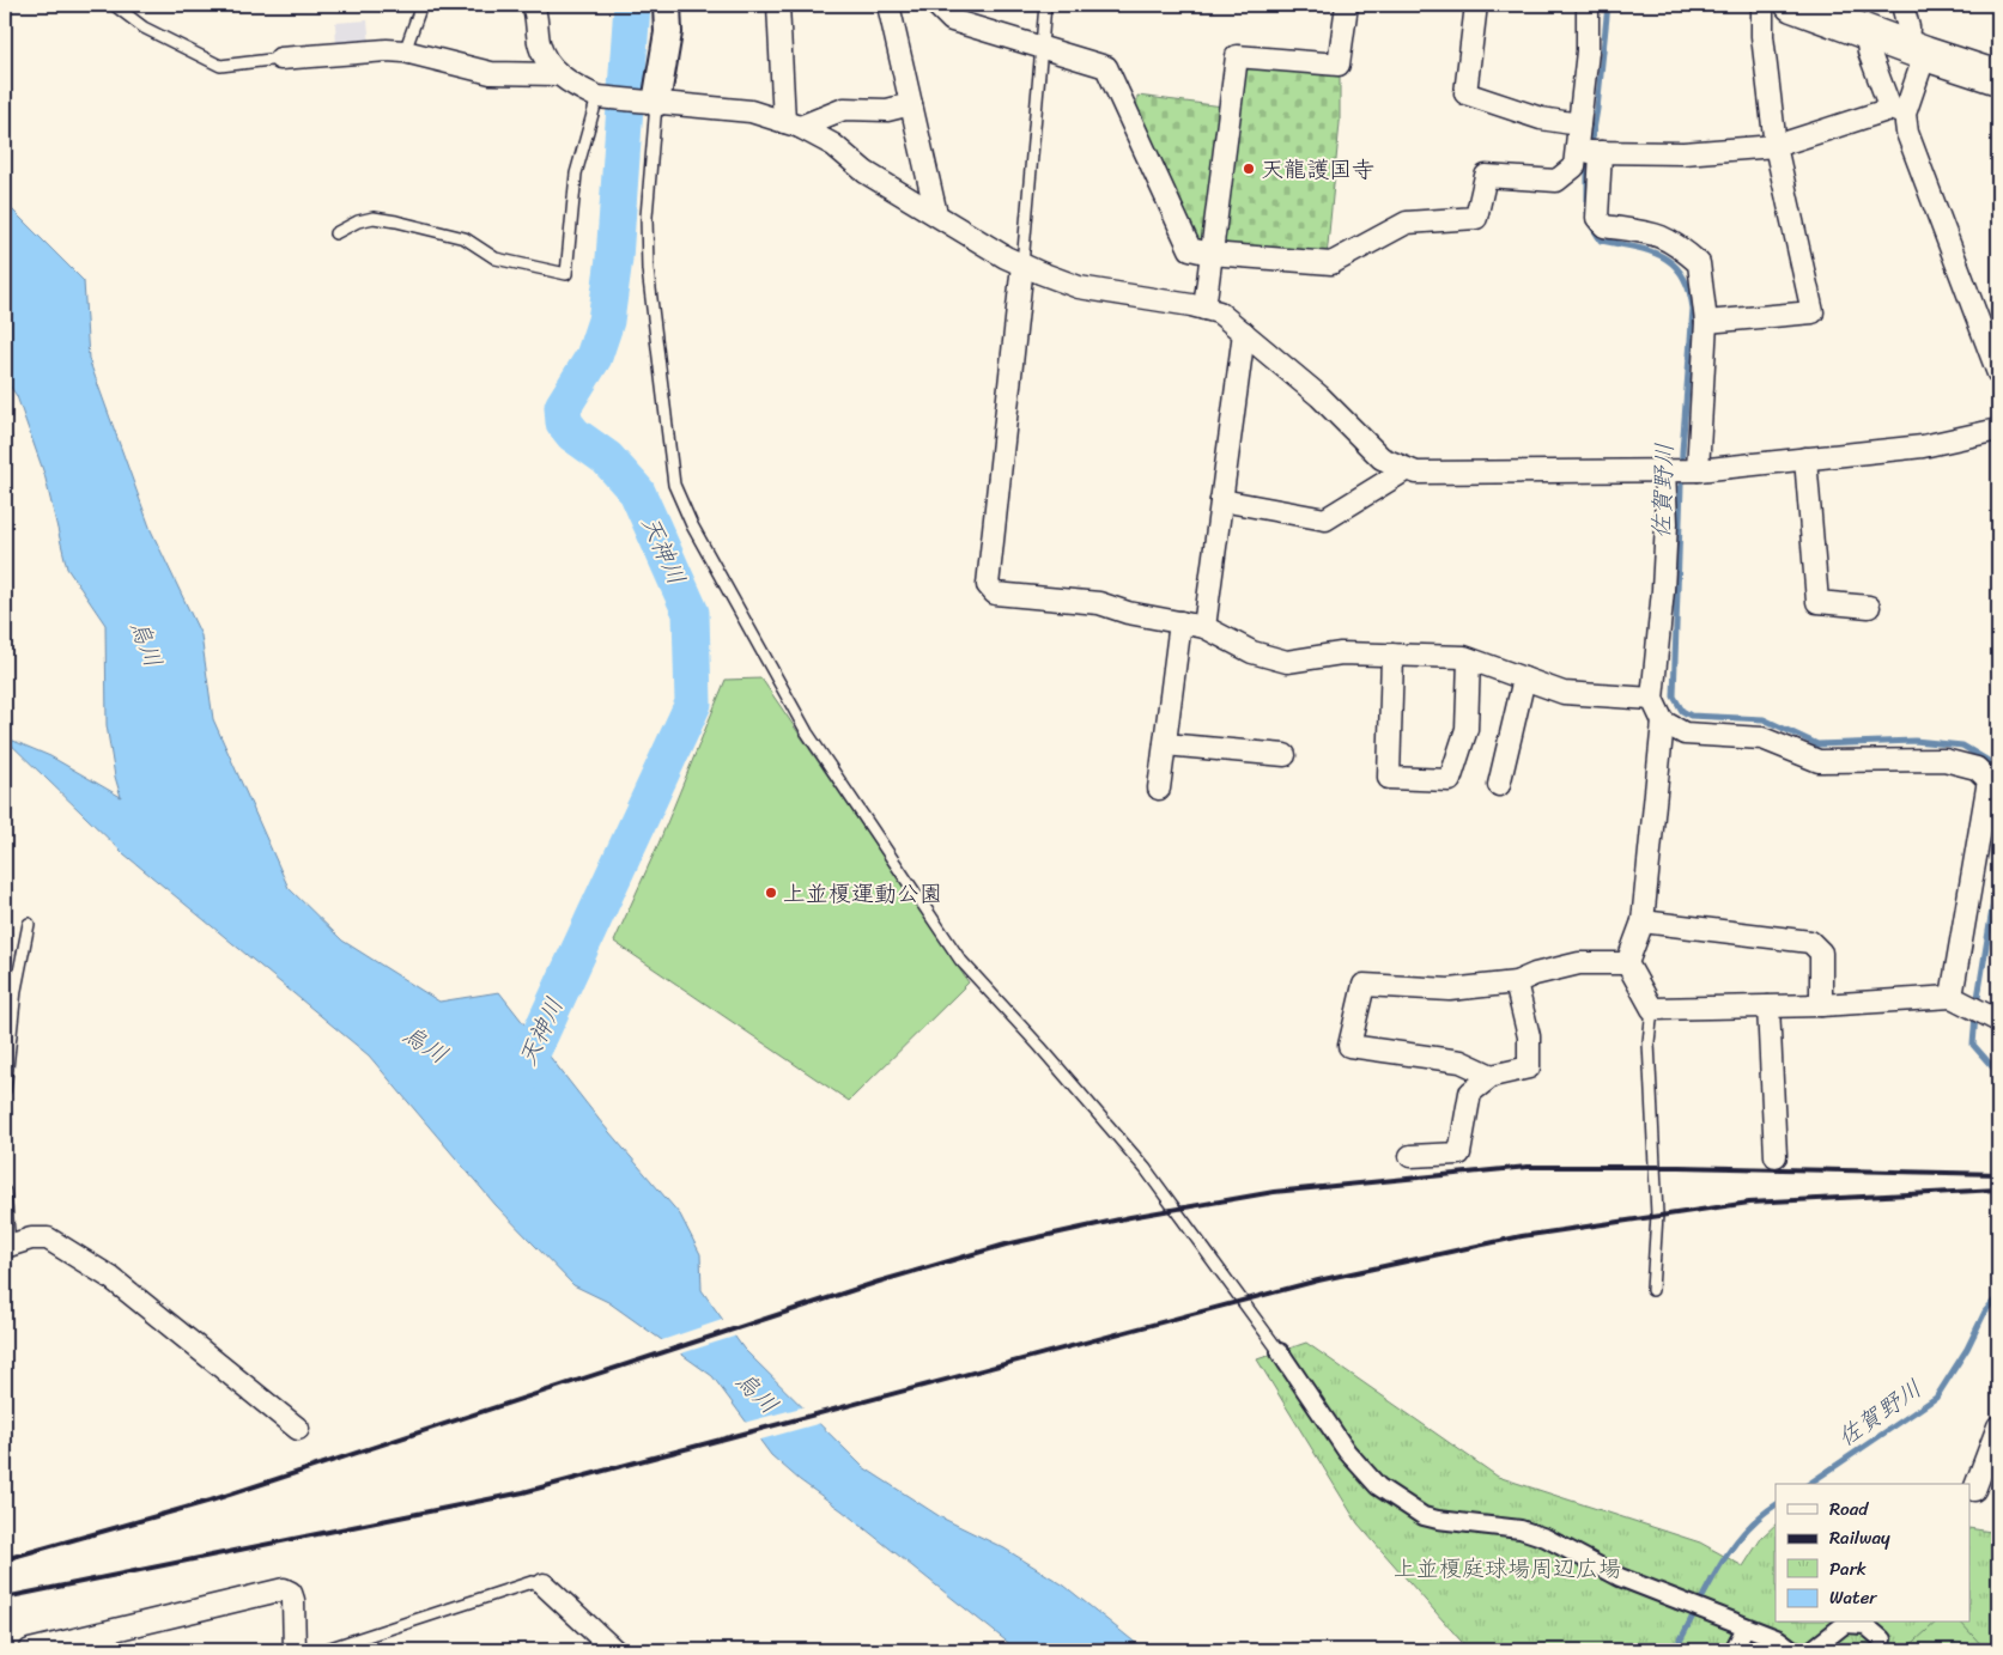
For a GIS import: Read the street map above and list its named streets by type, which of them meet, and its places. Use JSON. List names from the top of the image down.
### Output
{
  "water": ["佐賀野川", "天神川", "烏川"],
  "parks": ["上並榎庭球場周辺広場"],
  "places": ["天龍護国寺", "上並榎運動公園"],
  "legend": [
    "Road",
    "Railway",
    "Park",
    "Water"
  ]
}
